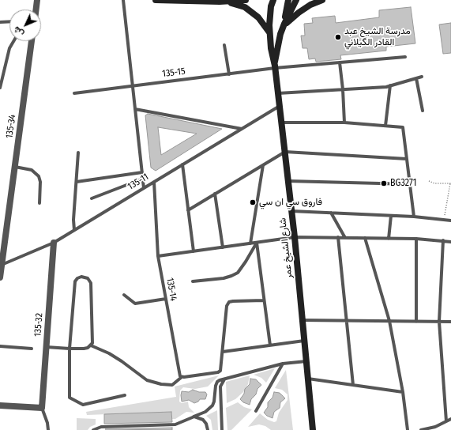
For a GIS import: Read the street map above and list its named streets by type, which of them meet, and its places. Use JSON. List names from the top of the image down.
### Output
{
  "streets": {
    "street": ["135-34", "شارع الشيخ عمر", "135-32"],
    "lane": ["135-15", "135-11", "135-14"]
  },
  "crossings": [
    ["135-15", "شارع الشيخ عمر"],
    ["135-34", "135-11"],
    ["135-11", "شارع الشيخ عمر"],
    ["135-11", "135-14"],
    ["135-11", "135-32"]
  ],
  "places": ["مدرسة الشيخ عبد القادر الگيلاني", "BG3271", "فاروق سي ان سي"],
  "north": "bottom left"
}
